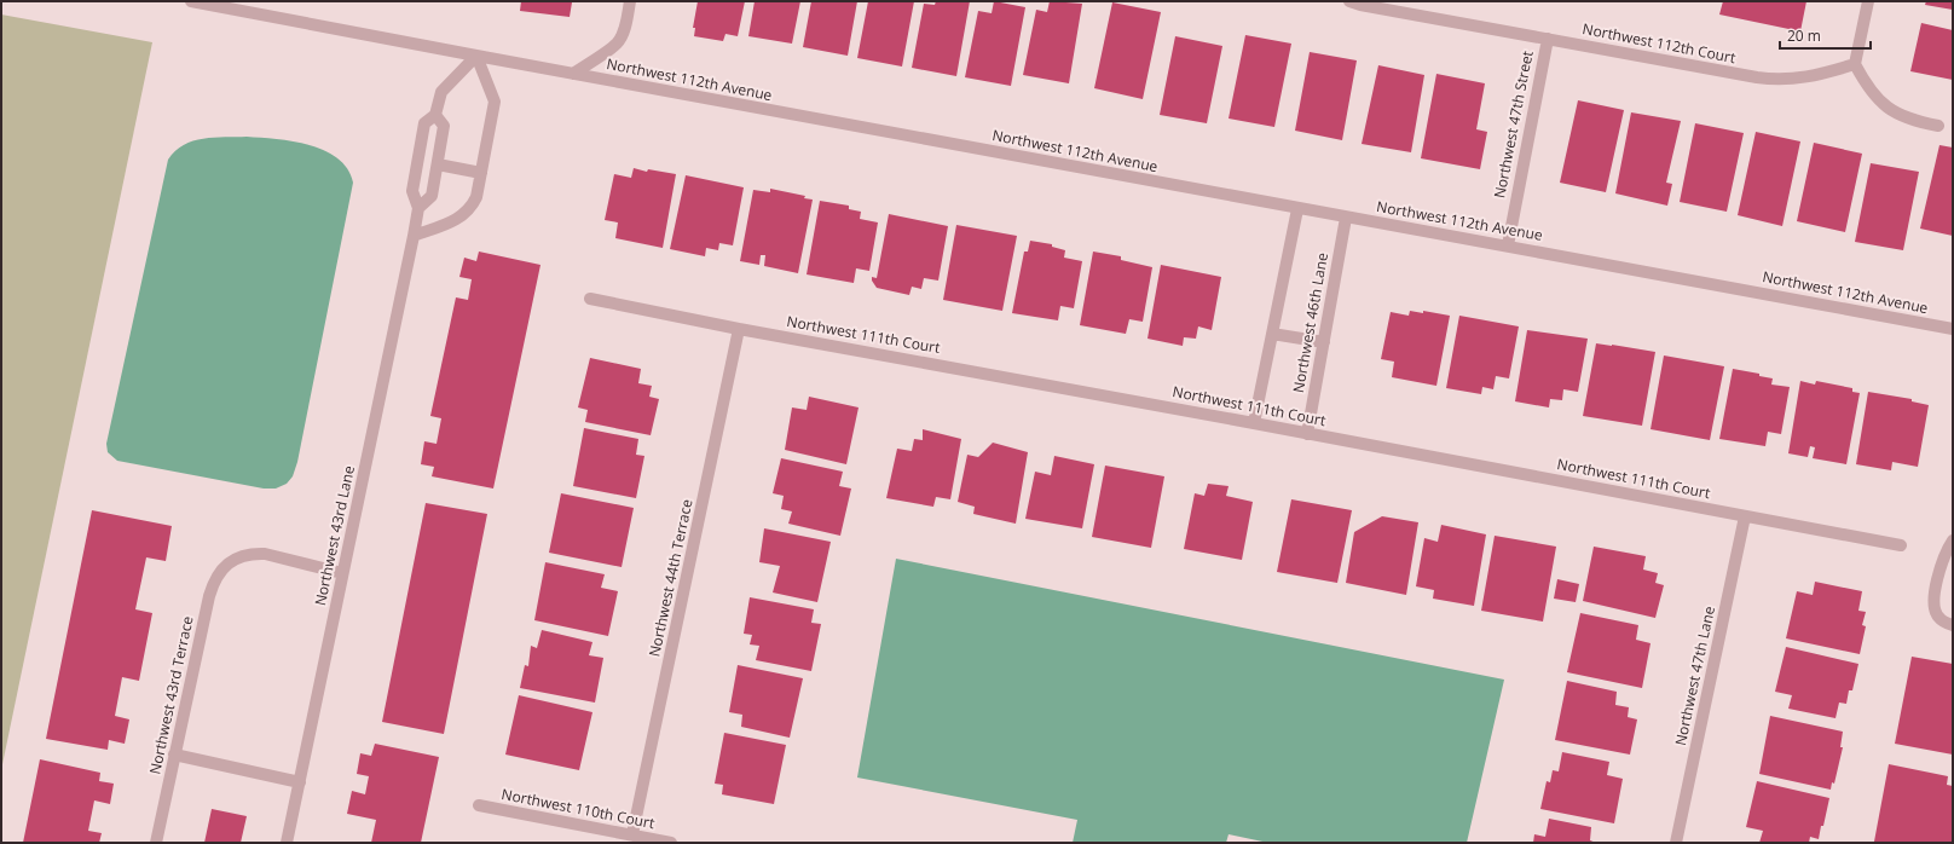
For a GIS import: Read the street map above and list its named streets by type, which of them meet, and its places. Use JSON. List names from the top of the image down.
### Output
{
  "streets": {
    "street": [
      "Northwest 112th Court",
      "Northwest 112th Avenue",
      "Northwest 47th Street",
      "Northwest 46th Lane",
      "Northwest 111th Court",
      "Northwest 43rd Lane",
      "Northwest 44th Terrace",
      "Northwest 47th Lane",
      "Northwest 43rd Terrace",
      "Northwest 110th Court"
    ]
  },
  "crossings": [
    ["Northwest 112th Court", "Northwest 47th Street"],
    ["Northwest 112th Avenue", "Northwest 47th Street"],
    ["Northwest 112th Avenue", "Northwest 46th Lane"],
    ["Northwest 112th Avenue", "Northwest 43rd Lane"],
    ["Northwest 46th Lane", "Northwest 111th Court"],
    ["Northwest 111th Court", "Northwest 44th Terrace"],
    ["Northwest 111th Court", "Northwest 47th Lane"],
    ["Northwest 43rd Lane", "Northwest 43rd Terrace"],
    ["Northwest 44th Terrace", "Northwest 110th Court"]
  ],
  "scale_bar": "20 m"
}
